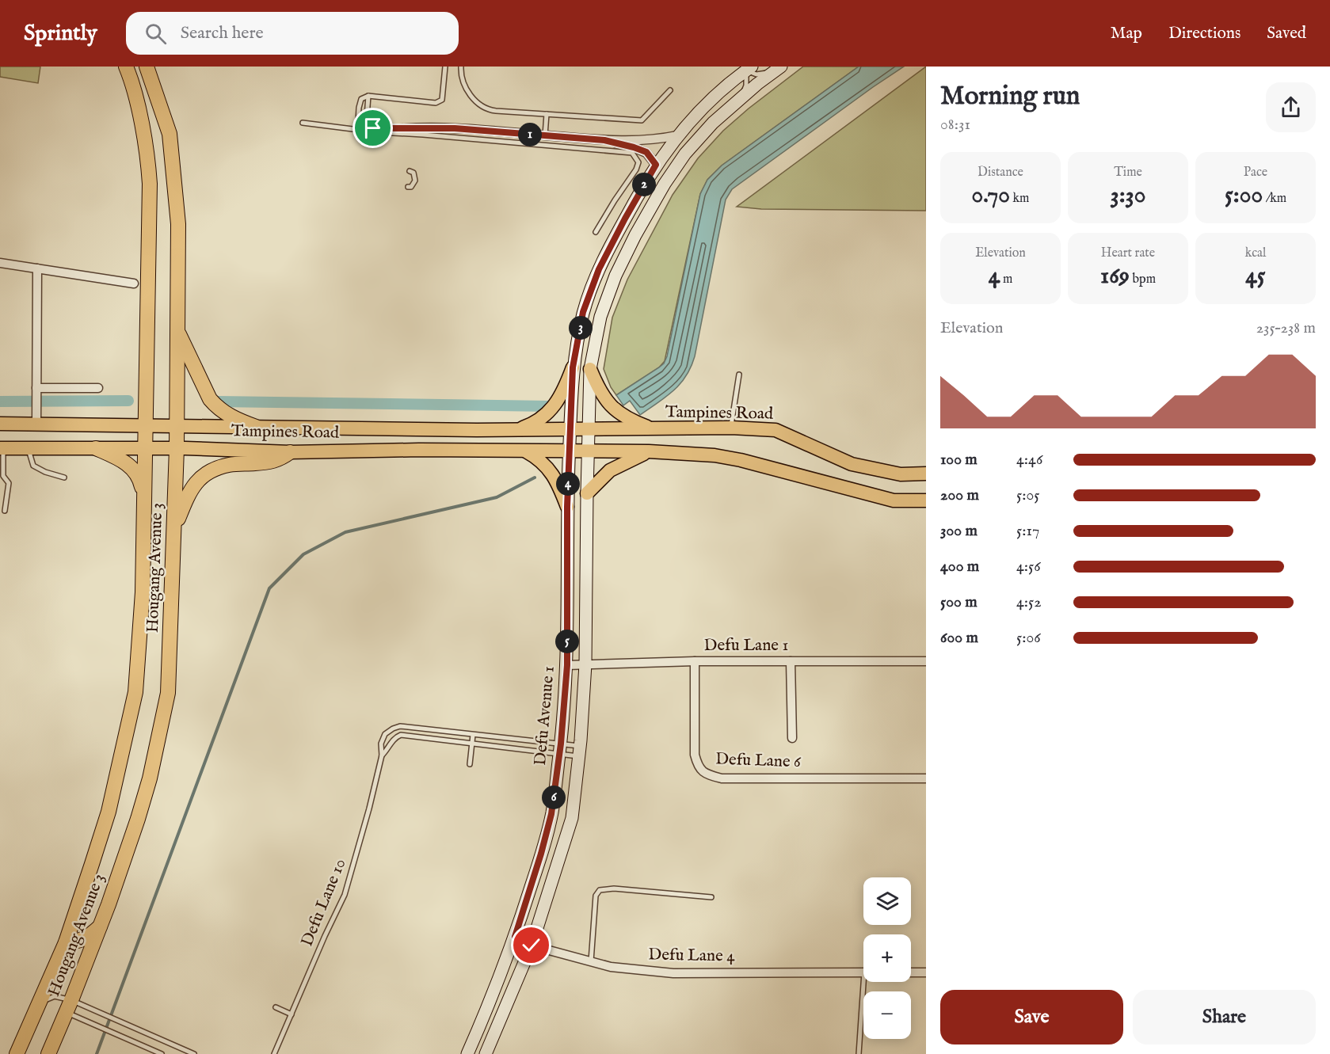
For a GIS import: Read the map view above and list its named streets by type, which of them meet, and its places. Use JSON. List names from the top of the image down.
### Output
{
  "streets": {
    "highway": ["Hougang Avenue 3"],
    "main road": ["Tampines Road", "Defu Avenue 1"],
    "street": ["Defu Lane 1", "Defu Lane 6", "Defu Lane 4"],
    "lane": ["Defu Lane 10"]
  },
  "crossings": [
    ["Tampines Road", "Hougang Avenue 3"],
    ["Tampines Road", "Defu Avenue 1"],
    ["Defu Lane 1", "Defu Avenue 1"],
    ["Defu Lane 1", "Defu Lane 6"],
    ["Defu Avenue 1", "Defu Lane 10"],
    ["Defu Avenue 1", "Defu Lane 4"]
  ],
  "page": {
    "header": "Sprintly",
    "search": "Search here",
    "nav": ["Map", "Directions", "Saved"],
    "heading": ["Morning run", "08:31"],
    "pins": [
      "1",
      "2",
      "3",
      "4",
      "5",
      "6"
    ],
    "stats": [
      ["Distance", "0.70 km"],
      ["Time", "3:30"],
      ["Pace", "5:00 /km"],
      ["Elevation", "4 m"],
      ["Heart rate", "169 bpm"],
      ["kcal", "45"]
    ],
    "chart": ["Elevation", "235–238 m"],
    "list": [
      {
        "name": "100 m",
        "note": "4:46"
      },
      {
        "name": "200 m",
        "note": "5:05"
      },
      {
        "name": "300 m",
        "note": "5:17"
      },
      {
        "name": "400 m",
        "note": "4:56"
      },
      {
        "name": "500 m",
        "note": "4:52"
      },
      {
        "name": "600 m",
        "note": "5:06"
      }
    ],
    "map_buttons": ["+", "−"],
    "buttons": ["Save", "Share"]
  }
}
